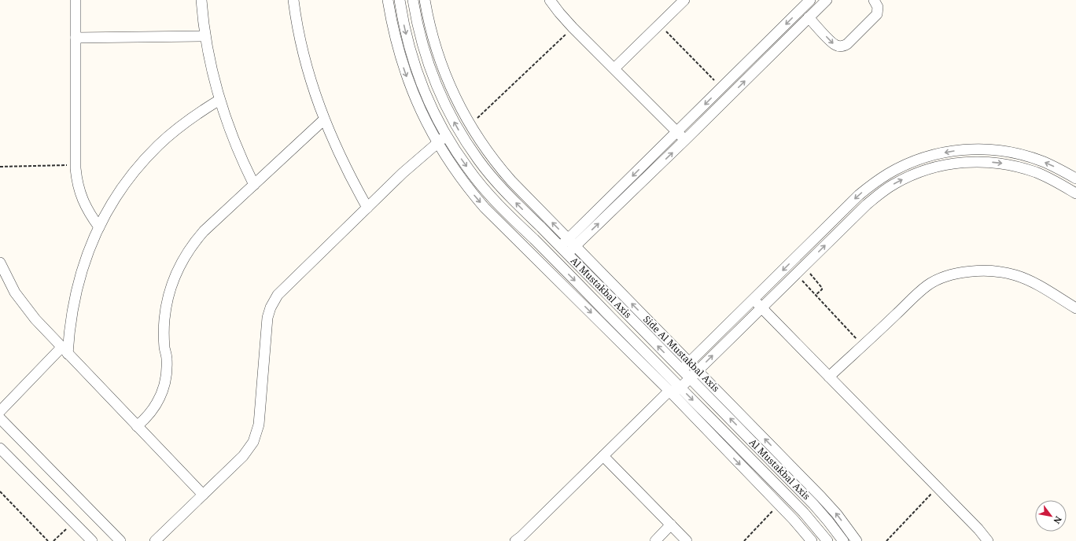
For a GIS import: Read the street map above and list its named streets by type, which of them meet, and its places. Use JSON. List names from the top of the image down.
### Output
{
  "streets": {
    "street": ["Al Mustakbal Axis", "Side Al Mustakbal Axis"]
  },
  "north": "bottom right"
}
